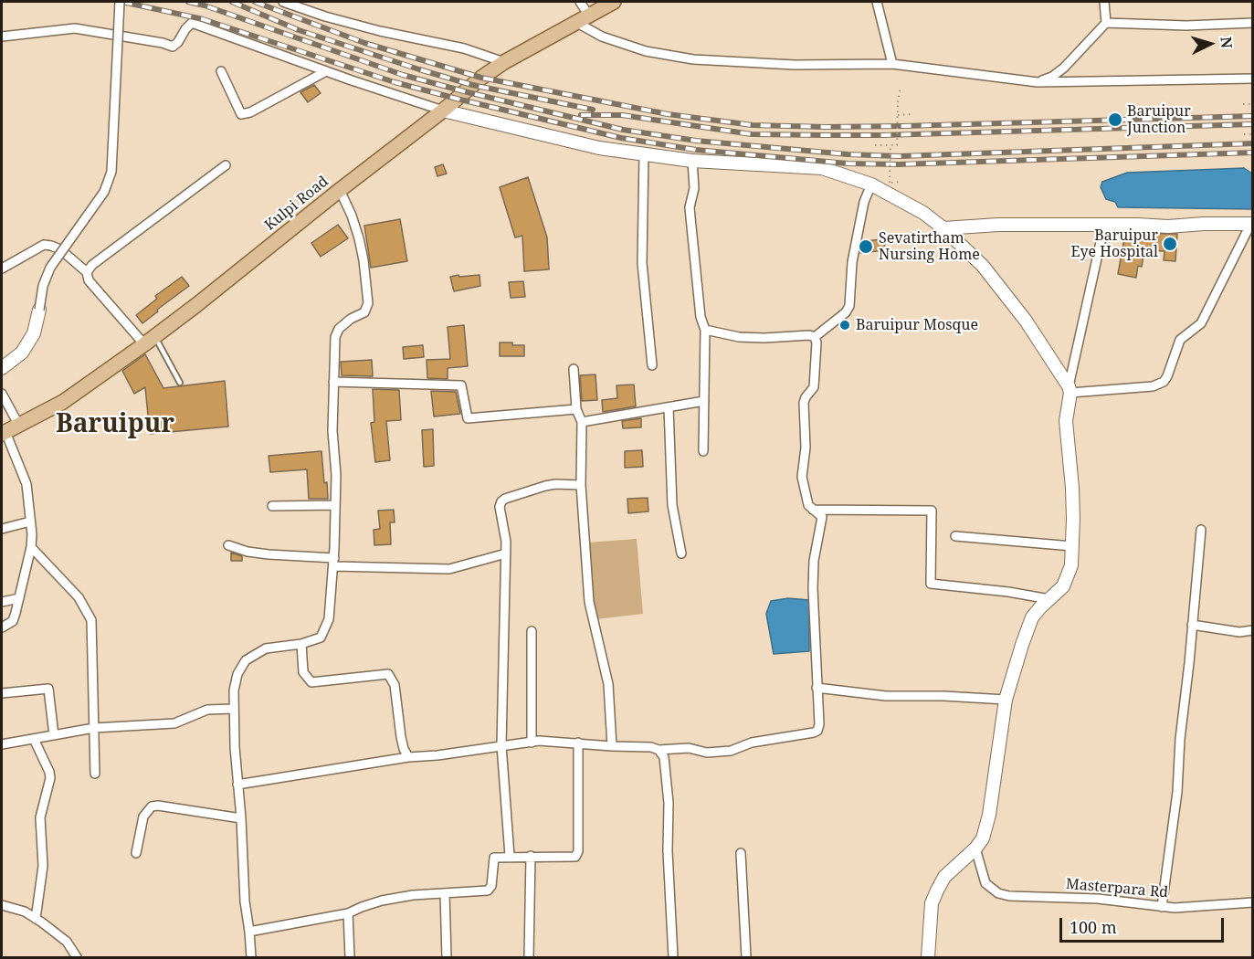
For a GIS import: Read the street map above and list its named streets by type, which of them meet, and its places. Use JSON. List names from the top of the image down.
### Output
{
  "streets": {
    "main road": ["Kulpi Road"],
    "street": ["Masterpara Rd"]
  },
  "districts": ["Baruipur"],
  "places": [
    "Baruipur Junction",
    "Baruipur Eye Hospital",
    "Sevatirtham Nursing Home",
    "Baruipur Mosque"
  ],
  "scale_bar": "100 m",
  "north": "right"
}
